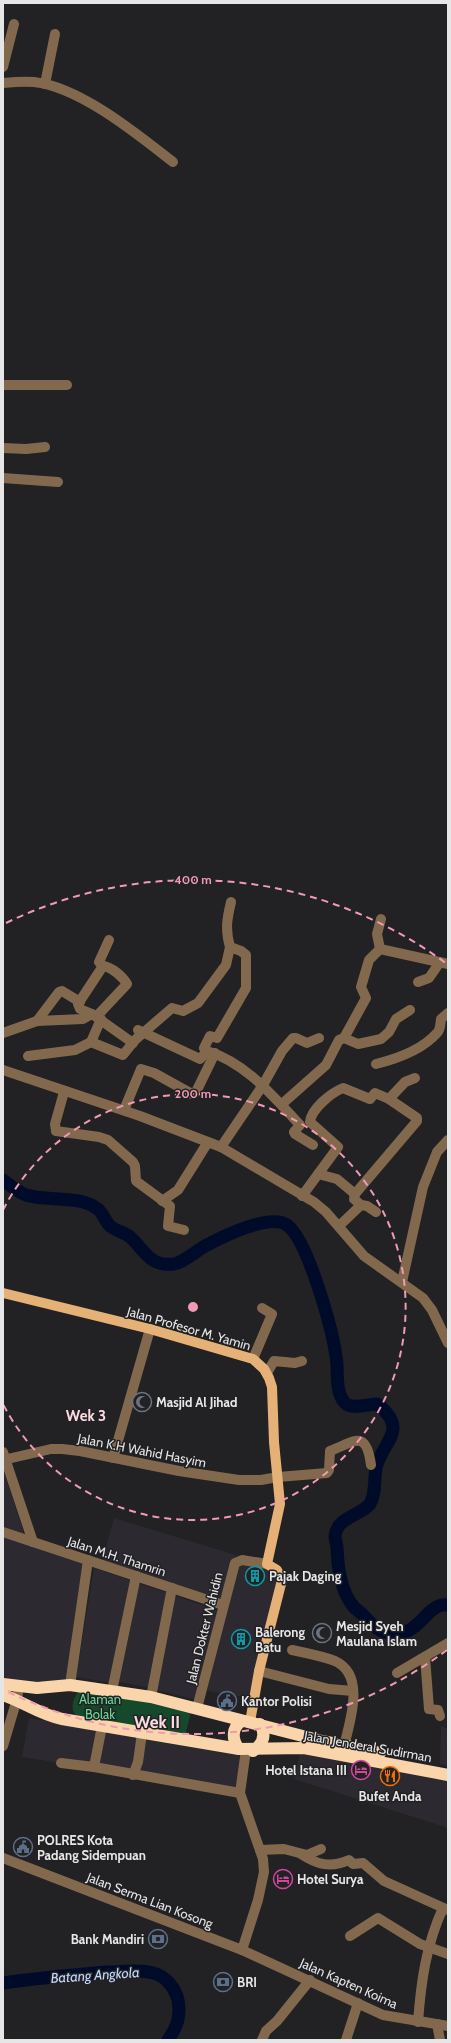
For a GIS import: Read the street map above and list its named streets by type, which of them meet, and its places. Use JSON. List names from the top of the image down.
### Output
{
  "streets": {
    "highway": ["Jalan Jenderal Sudirman"],
    "main road": ["Jalan Profesor M. Yamin"],
    "street": [
      "Jalan K.H Wahid Hasyim",
      "Jalan M.H. Thamrin",
      "Jalan Dokter Wahidin",
      "Jalan Serma Lian Kosong",
      "Jalan Kapten Koima"
    ]
  },
  "crossings": [
    ["Jalan Profesor M. Yamin", "Jalan K.H Wahid Hasyim"],
    ["Jalan Profesor M. Yamin", "Jalan Dokter Wahidin"],
    ["Jalan M.H. Thamrin", "Jalan Dokter Wahidin"],
    ["Jalan Dokter Wahidin", "Jalan Jenderal Sudirman"],
    ["Jalan Serma Lian Kosong", "Jalan Kapten Koima"]
  ],
  "districts": ["Wek 3", "Wek II"],
  "water": ["Batang Angkola"],
  "parks": ["Alaman Bolak"],
  "places": {
    "mosque": ["Masjid Al Jihad", "Mesjid Syeh Maulana Islam"],
    "building": ["Pajak Daging", "Balerong Batu"],
    "public building": ["Kantor Polisi", "POLRES Kota Padang Sidempuan"],
    "hotel": ["Hotel Istana III", "Hotel Surya"],
    "restaurant": ["Bufet Anda"],
    "bank": ["Bank Mandiri", "BRI"]
  },
  "rings": ["400 m", "200 m"]
}
